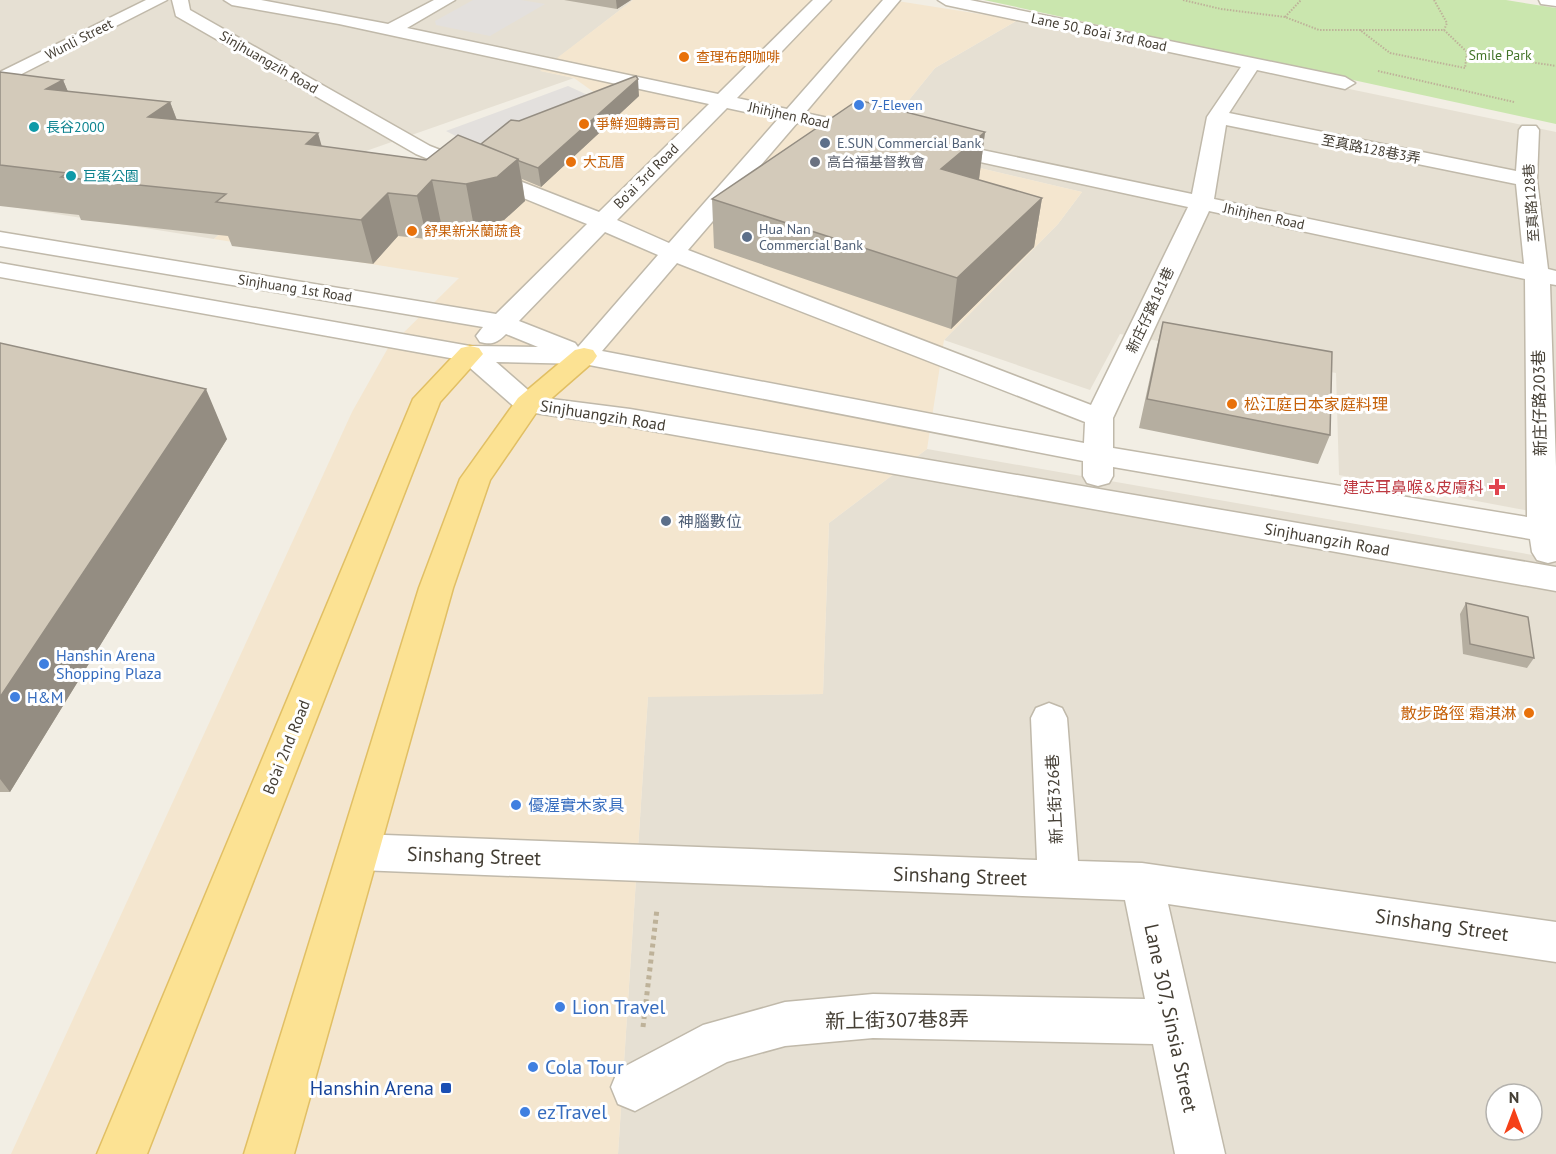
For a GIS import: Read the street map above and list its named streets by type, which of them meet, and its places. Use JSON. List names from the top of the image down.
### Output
{
  "streets": {
    "main road": ["Bo'ai 2nd Road"],
    "street": [
      "Lane 50, Bo'ai 3rd Road",
      "Wunli Street",
      "Sinjhuangzih Road",
      "Jhihjhen Road",
      "至真路128巷3弄",
      "Bo'ai 3rd Road",
      "至真路128巷",
      "Sinjhuang 1st Road",
      "新庄仔路181巷",
      "新庄仔路203巷",
      "新上街326巷",
      "Sinshang Street",
      "Lane 307, Sinsia Street",
      "新上街307巷8弄"
    ]
  },
  "crossings": [
    ["Sinjhuangzih Road", "Bo'ai 3rd Road"],
    ["Sinjhuangzih Road", "Sinjhuang 1st Road"],
    ["Sinjhuangzih Road", "新庄仔路181巷"],
    ["Sinjhuangzih Road", "新庄仔路203巷"],
    ["Sinjhuangzih Road", "Bo'ai 2nd Road"],
    ["Jhihjhen Road", "Bo'ai 3rd Road"],
    ["Jhihjhen Road", "至真路128巷"],
    ["Jhihjhen Road", "新庄仔路181巷"],
    ["Jhihjhen Road", "新庄仔路203巷"],
    ["至真路128巷3弄", "至真路128巷"],
    ["至真路128巷3弄", "新庄仔路181巷"],
    ["Bo'ai 3rd Road", "Sinjhuang 1st Road"],
    ["Bo'ai 3rd Road", "Bo'ai 2nd Road"],
    ["至真路128巷", "新庄仔路203巷"],
    ["Sinjhuang 1st Road", "Bo'ai 2nd Road"],
    ["新上街326巷", "Sinshang Street"],
    ["Sinshang Street", "Lane 307, Sinsia Street"],
    ["Lane 307, Sinsia Street", "新上街307巷8弄"]
  ],
  "parks": ["Smile Park"],
  "places": {
    "other": [
      "查理布朗咖啡",
      "7-Eleven",
      "爭鮮迴轉壽司",
      "長谷2000",
      "E.SUN Commercial Bank",
      "大瓦厝",
      "高台福基督教會",
      "巨蛋公園",
      "舒果新米蘭蔬食",
      "Hua Nan Commercial Bank",
      "松江庭日本家庭料理",
      "神腦數位",
      "Hanshin Arena Shopping Plaza",
      "H&M",
      "散步路徑 霜淇淋",
      "優渥實木家具",
      "Lion Travel",
      "Cola Tour",
      "ezTravel"
    ],
    "health": ["建志耳鼻喉&皮膚科"],
    "transit": ["Hanshin Arena"]
  },
  "north": "top"
}
